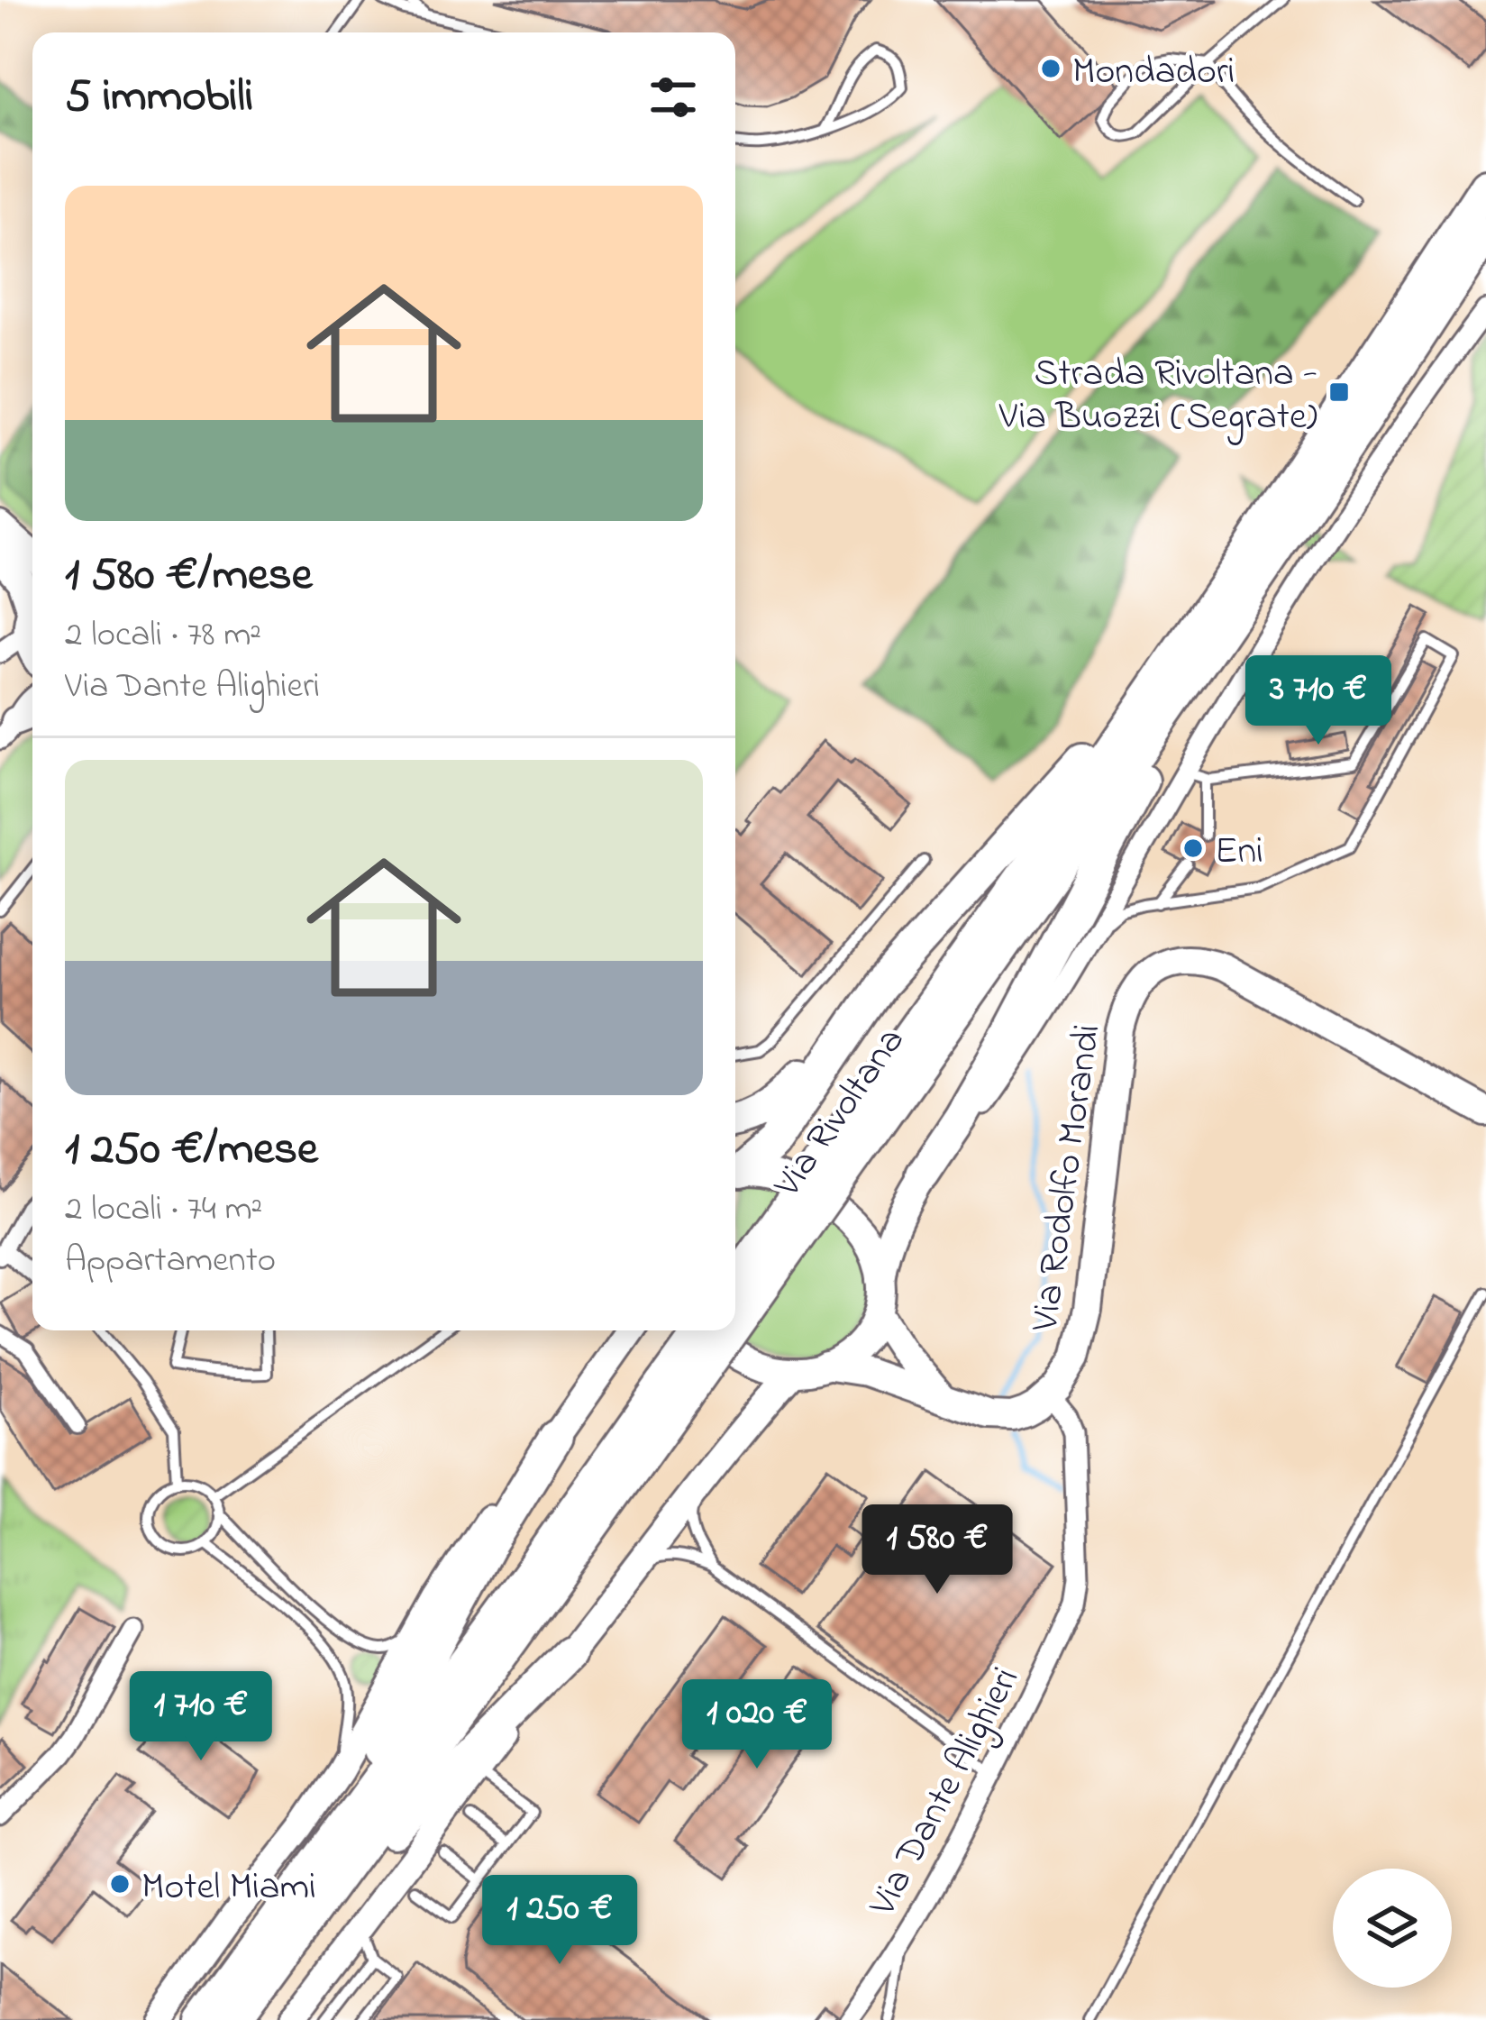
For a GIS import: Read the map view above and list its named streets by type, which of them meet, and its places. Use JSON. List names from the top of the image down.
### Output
{
  "streets": {
    "highway": ["Via Rivoltana"],
    "main road": ["Via Rodolfo Morandi"],
    "street": ["Via Dante Alighieri"]
  },
  "crossings": [
    ["Via Rodolfo Morandi", "Via Dante Alighieri"]
  ],
  "places": {
    "other": ["Mondadori", "Eni", "Motel Miami"],
    "transit": ["Strada Rivoltana - Via Buozzi (Segrate)"]
  },
  "page": {
    "heading": "5 immobili",
    "list": [
      {
        "name": "1 580 €/mese",
        "note": "2 locali · 78 m² · Via Dante Alighieri"
      },
      {
        "name": "1 250 €/mese",
        "note": "2 locali · 74 m² · Appartamento"
      }
    ],
    "price": [
      "3 710 €",
      "1 580 €",
      "1 710 €",
      "1 020 €",
      "1 250 €"
    ]
  }
}
